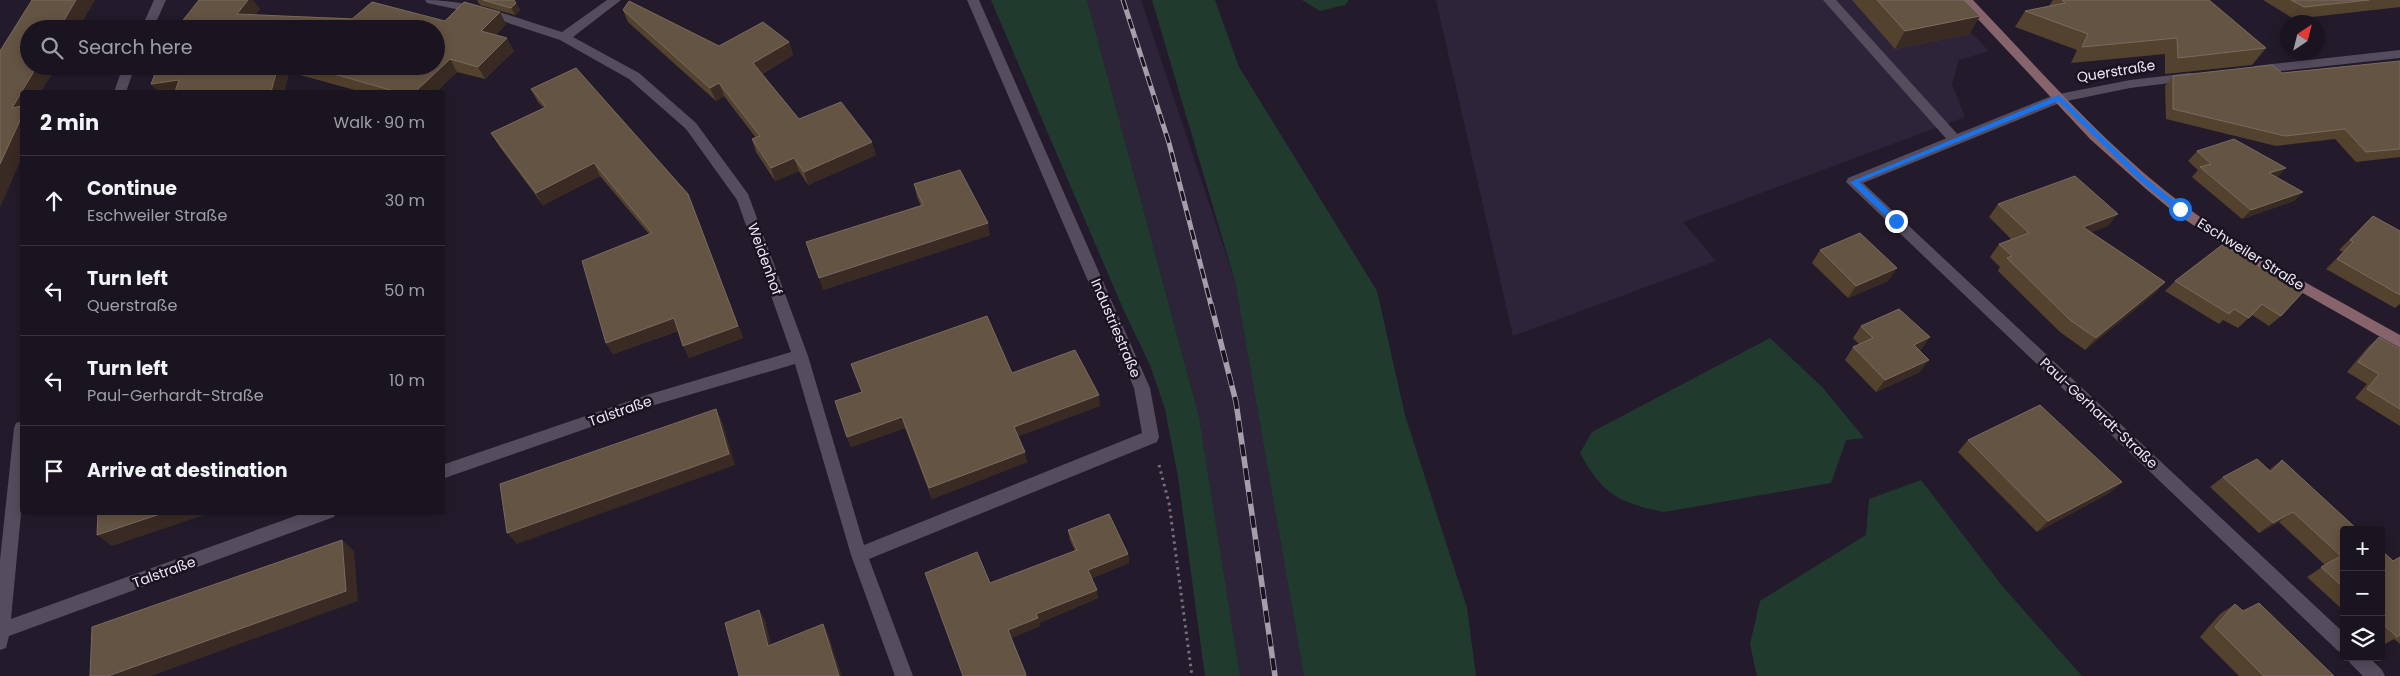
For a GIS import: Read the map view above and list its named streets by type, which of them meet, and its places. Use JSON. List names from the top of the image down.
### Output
{
  "streets": {
    "street": [
      "Querstraße",
      "Eschweiler Straße",
      "Weidenhof",
      "Industriestraße",
      "Talstraße",
      "Paul-Gerhardt-Straße"
    ]
  },
  "crossings": [
    ["Querstraße", "Eschweiler Straße"],
    ["Querstraße", "Paul-Gerhardt-Straße"],
    ["Weidenhof", "Talstraße"]
  ],
  "north": "top right",
  "page": {
    "search": "Search here",
    "heading": ["2 min", "Walk · 90 m"],
    "list": [
      ["Continue", "Eschweiler Straße", "30 m"],
      ["Turn left", "Querstraße", "50 m"],
      ["Turn left", "Paul-Gerhardt-Straße", "10 m"],
      "Arrive at destination"
    ],
    "map_buttons": ["+", "−"]
  }
}
